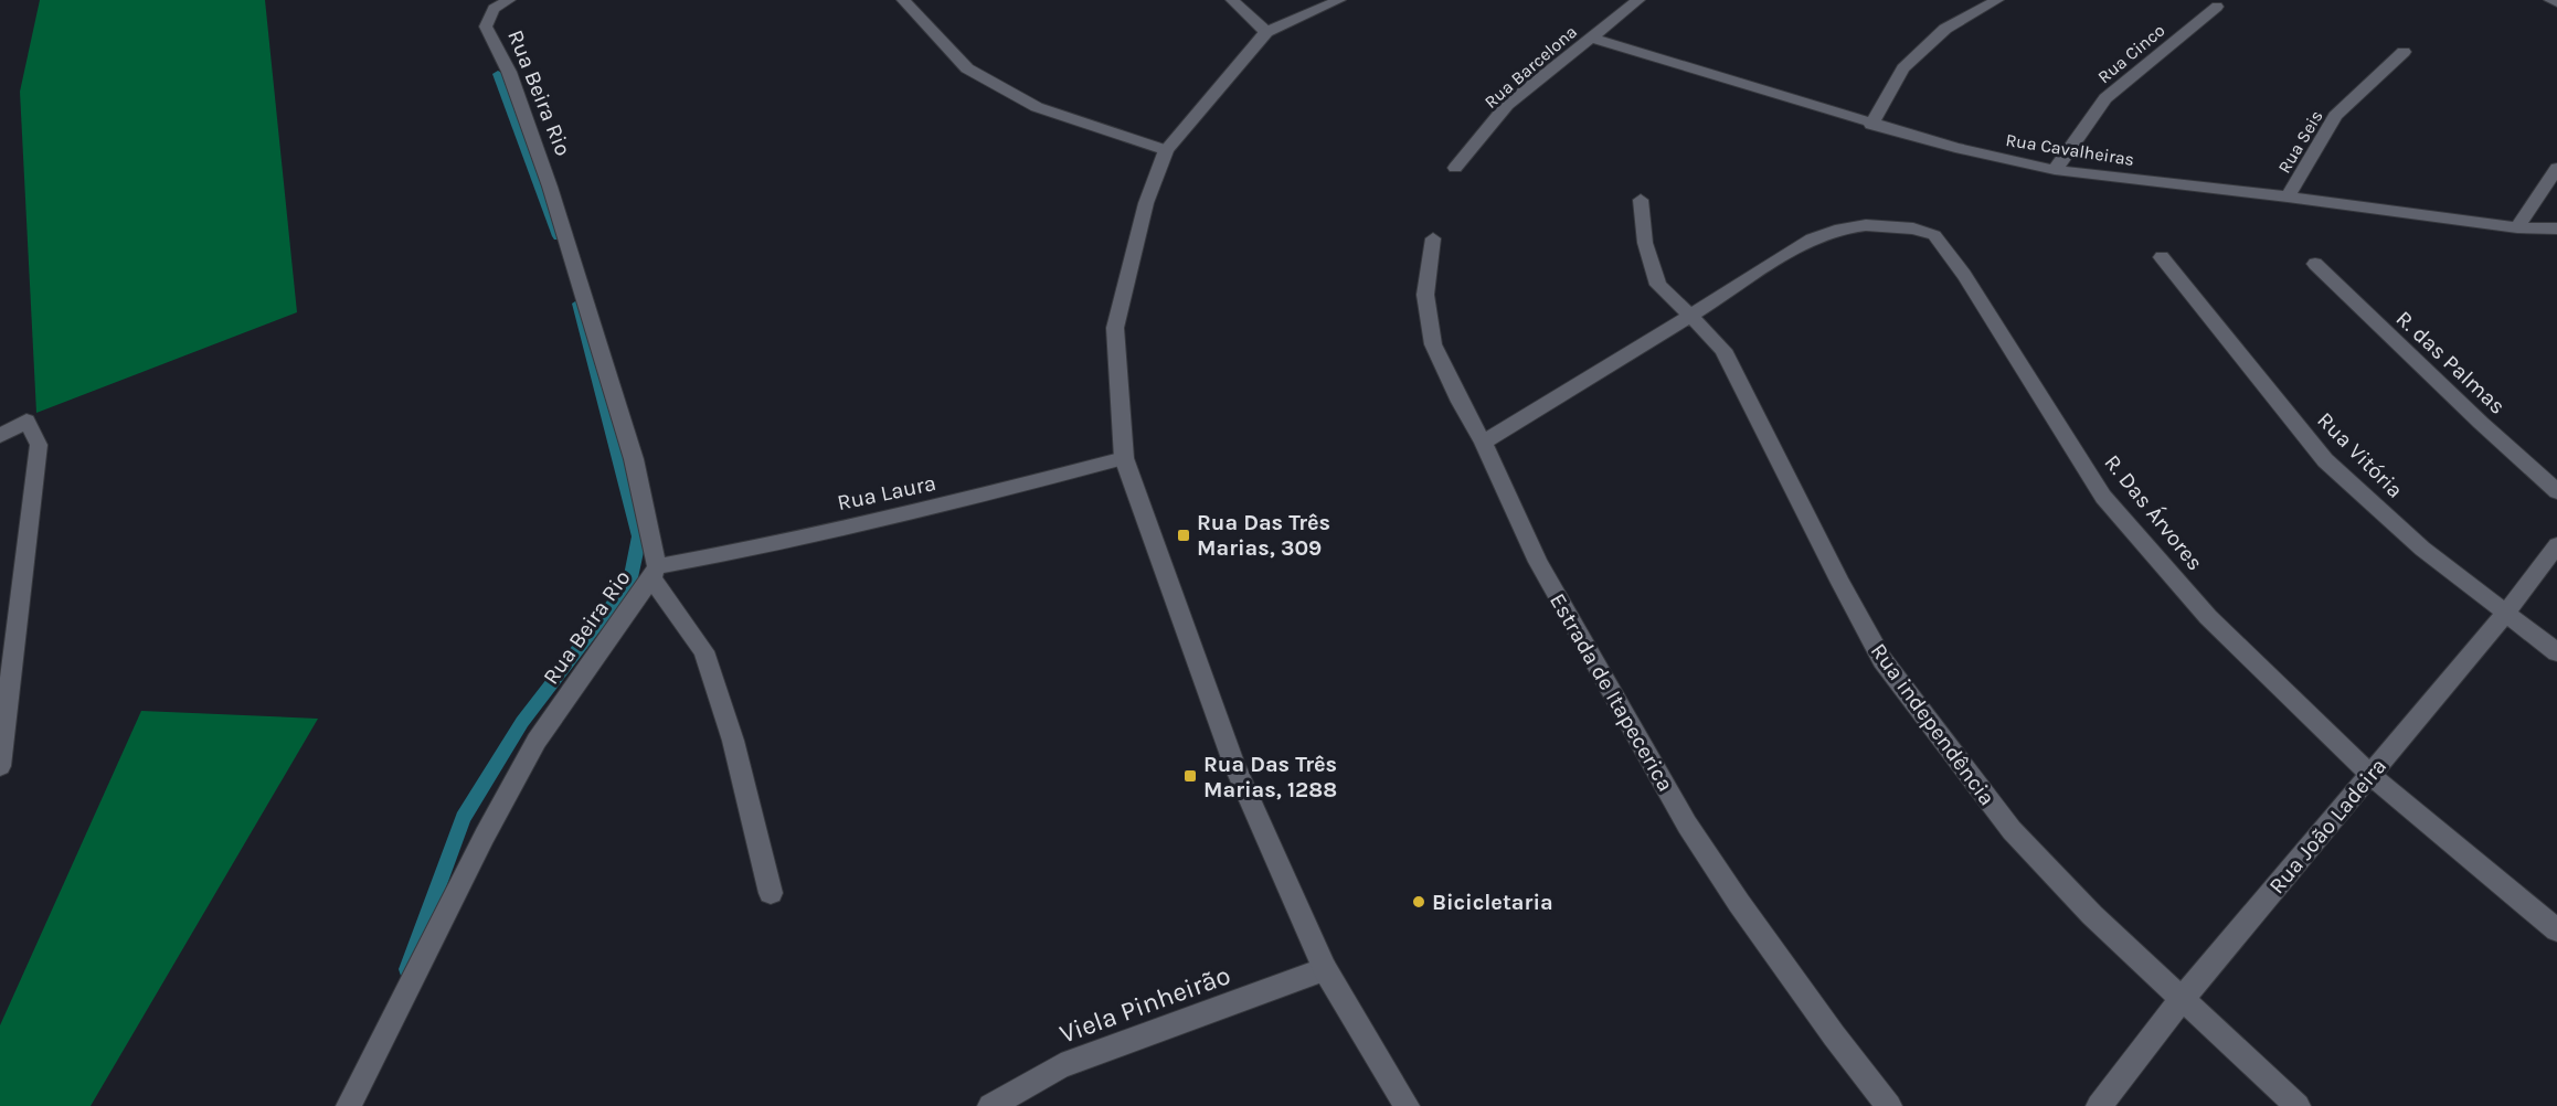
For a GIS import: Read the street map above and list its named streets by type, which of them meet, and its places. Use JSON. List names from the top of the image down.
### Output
{
  "streets": {
    "street": [
      "Rua Cinco",
      "Rua Barcelona",
      "Rua Beira Rio",
      "Rua Seis",
      "Rua Cavalheiras",
      "R. das Palmas",
      "Rua Vitória",
      "Rua Laura",
      "R. Das Árvores",
      "Estrada de Itapecerica",
      "Rua independência",
      "Rua João Ladeira",
      "Viela Pinheirão"
    ]
  },
  "crossings": [
    ["Rua Cinco", "Rua Cavalheiras"],
    ["Rua Barcelona", "Rua Cavalheiras"],
    ["Rua Beira Rio", "Rua Laura"],
    ["Rua Seis", "Rua Cavalheiras"],
    ["Rua Vitória", "Rua João Ladeira"],
    ["R. Das Árvores", "Estrada de Itapecerica"],
    ["R. Das Árvores", "Rua independência"],
    ["R. Das Árvores", "Rua João Ladeira"],
    ["Rua independência", "Rua João Ladeira"]
  ],
  "places": {
    "transit": ["Rua Das Três Marias, 309", "Rua Das Três Marias, 1288"],
    "other": ["Bicicletaria"]
  }
}
